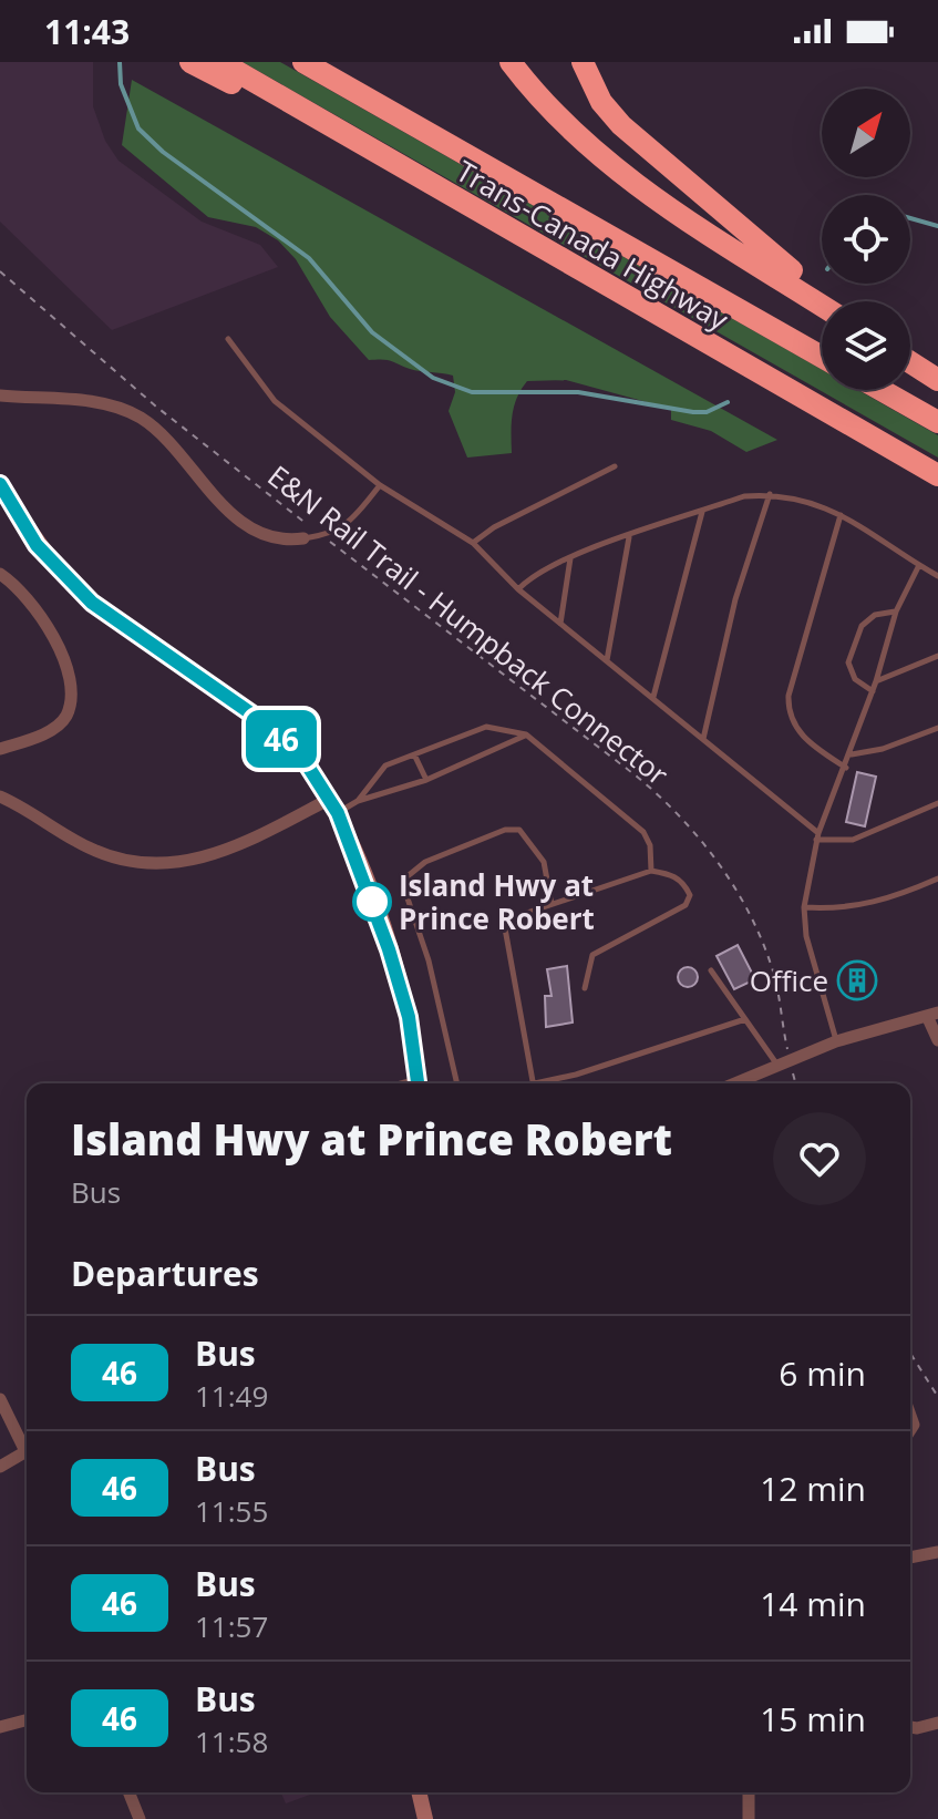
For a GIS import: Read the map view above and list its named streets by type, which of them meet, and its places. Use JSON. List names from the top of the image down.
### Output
{
  "streets": {
    "highway": ["Trans-Canada Highway"],
    "path": ["E&N Rail Trail - Humpback Connector"]
  },
  "places": {
    "other": ["Island Hwy at Prince Robert"],
    "building": ["Office"]
  },
  "lines": ["bus line 46"],
  "north": "top right",
  "page": {
    "status": "11:43",
    "on_map": "46",
    "heading": [
      ["Island Hwy at Prince Robert", "Bus"],
      "Departures"
    ],
    "list": [
      {
        "mark": "46",
        "name": "Bus",
        "note": "11:49",
        "value": "6 min"
      },
      {
        "mark": "46",
        "name": "Bus",
        "note": "11:55",
        "value": "12 min"
      },
      {
        "mark": "46",
        "name": "Bus",
        "note": "11:57",
        "value": "14 min"
      },
      {
        "mark": "46",
        "name": "Bus",
        "note": "11:58",
        "value": "15 min"
      }
    ]
  }
}
